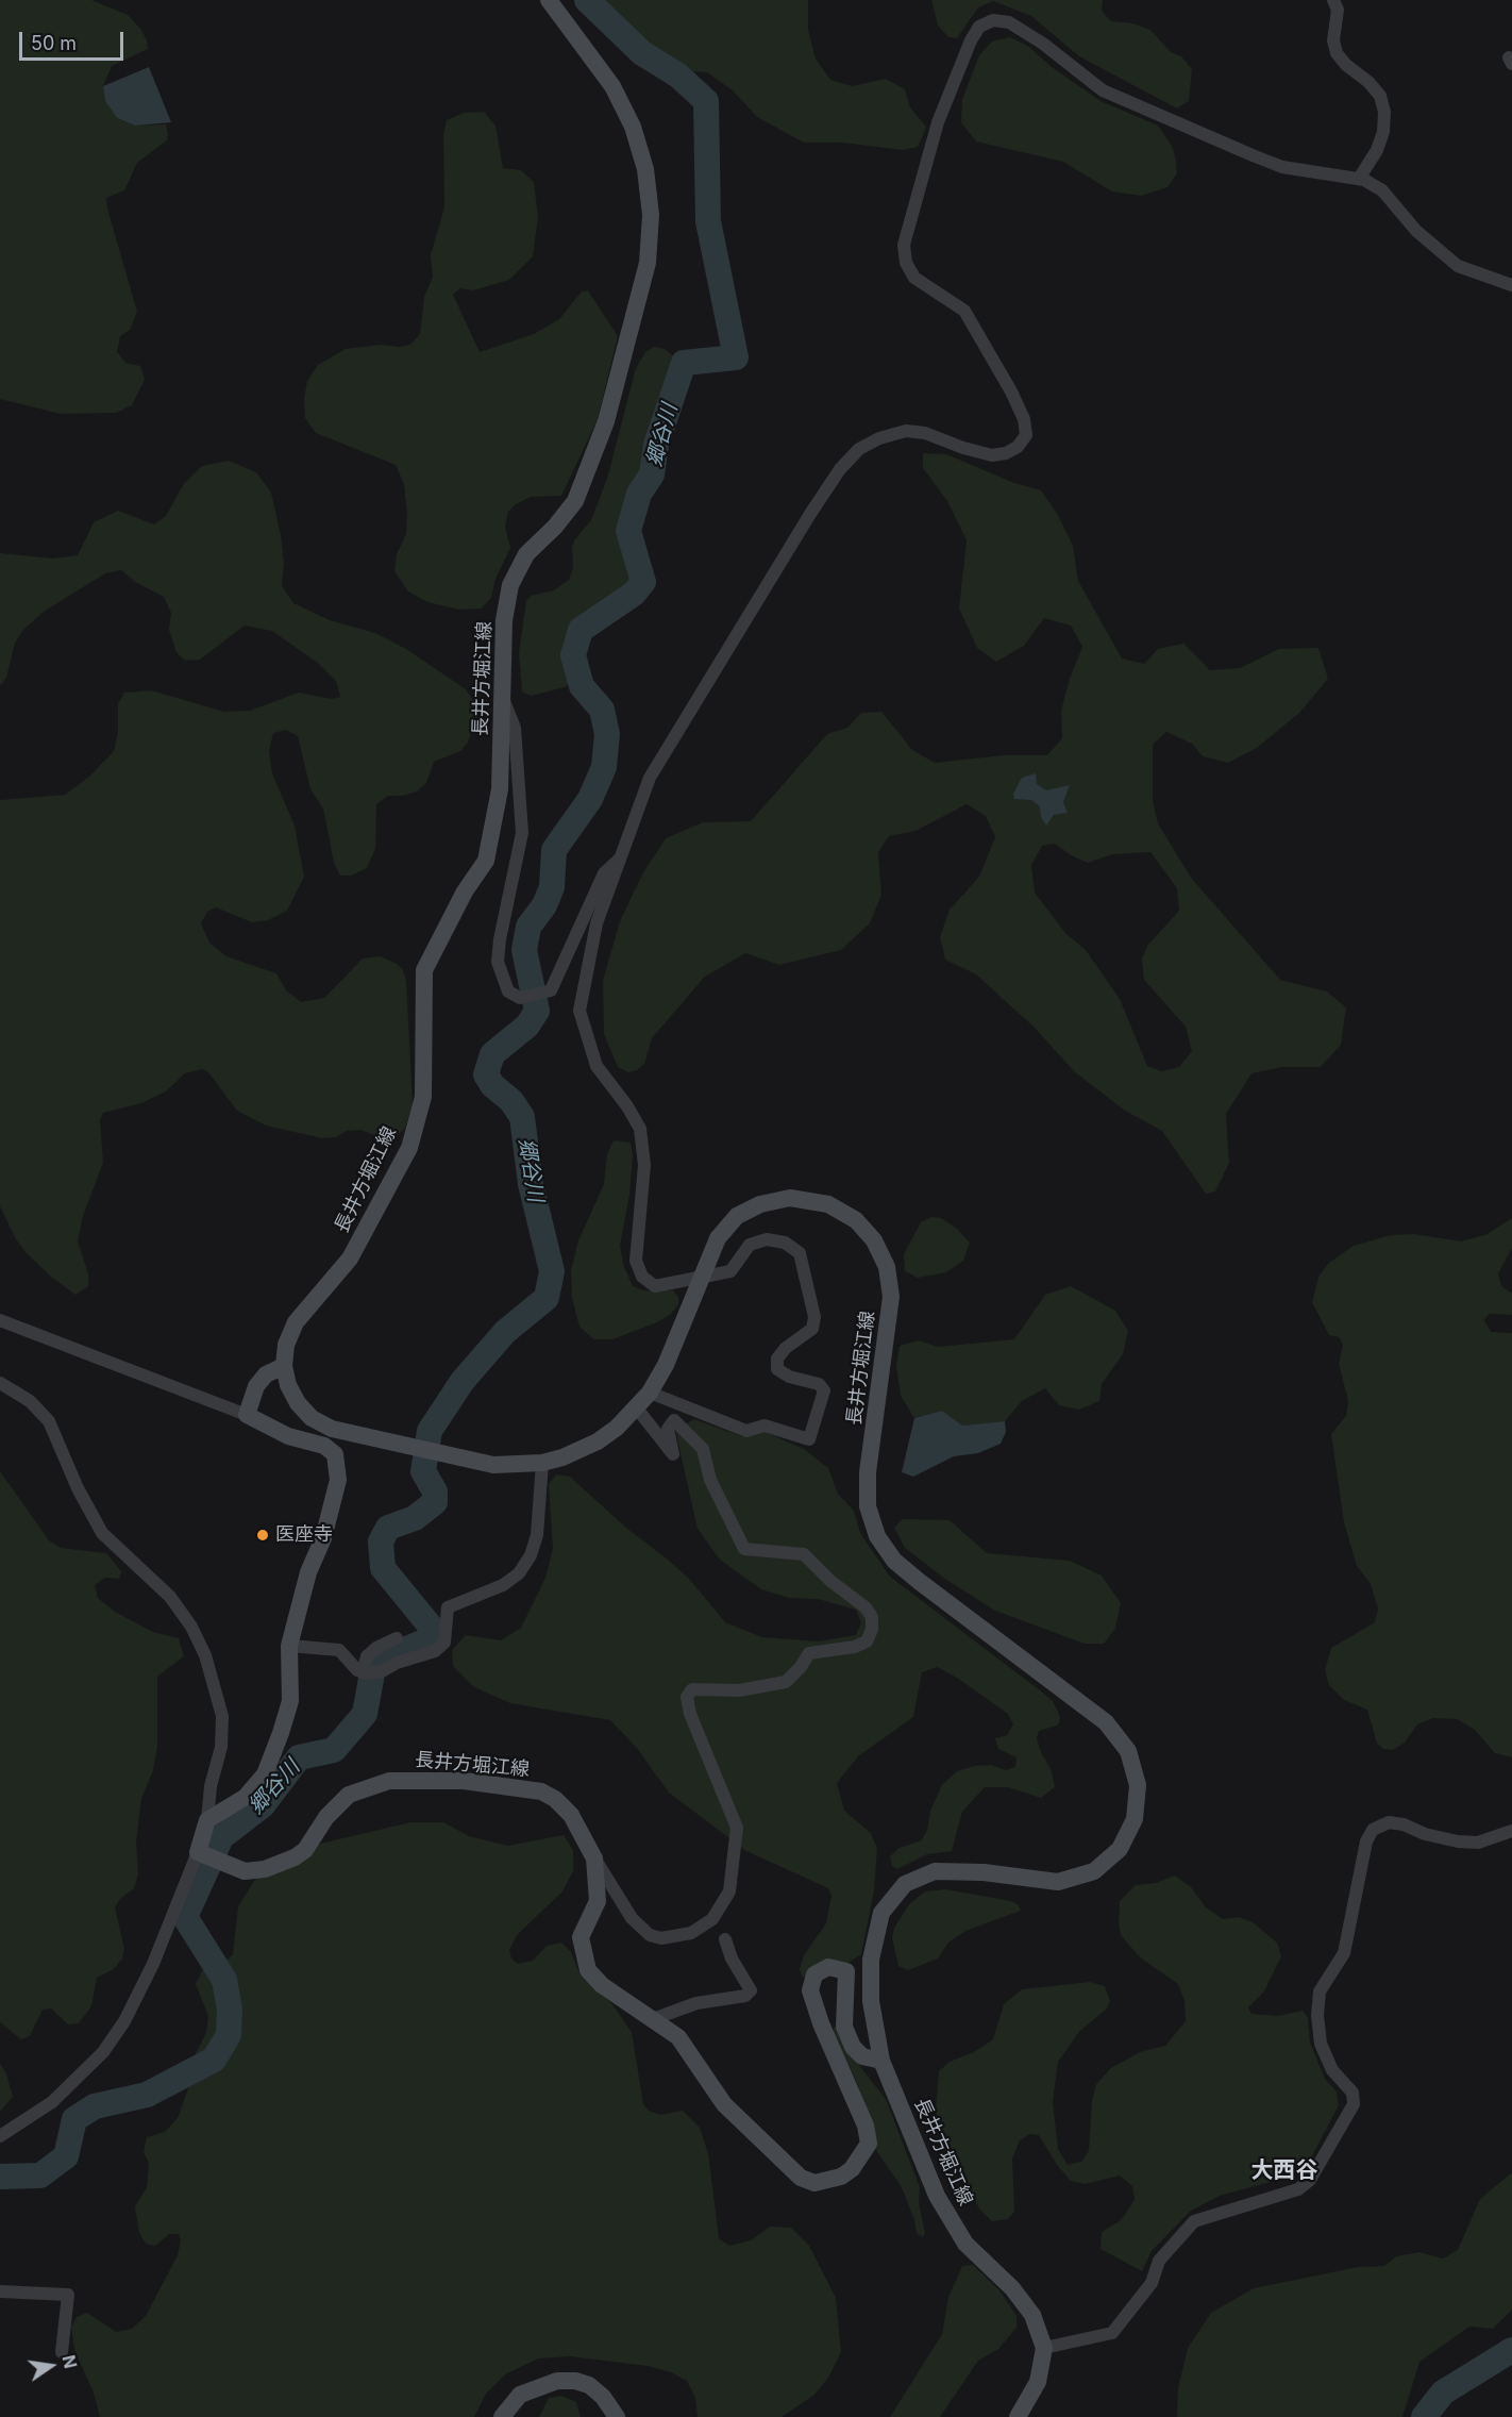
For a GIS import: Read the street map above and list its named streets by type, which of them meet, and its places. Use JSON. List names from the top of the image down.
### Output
{
  "streets": {
    "main road": ["長井方堀江線"]
  },
  "districts": ["大西谷"],
  "water": ["郷谷川"],
  "places": ["医座寺"],
  "scale_bar": "50 m",
  "north": "right"
}
